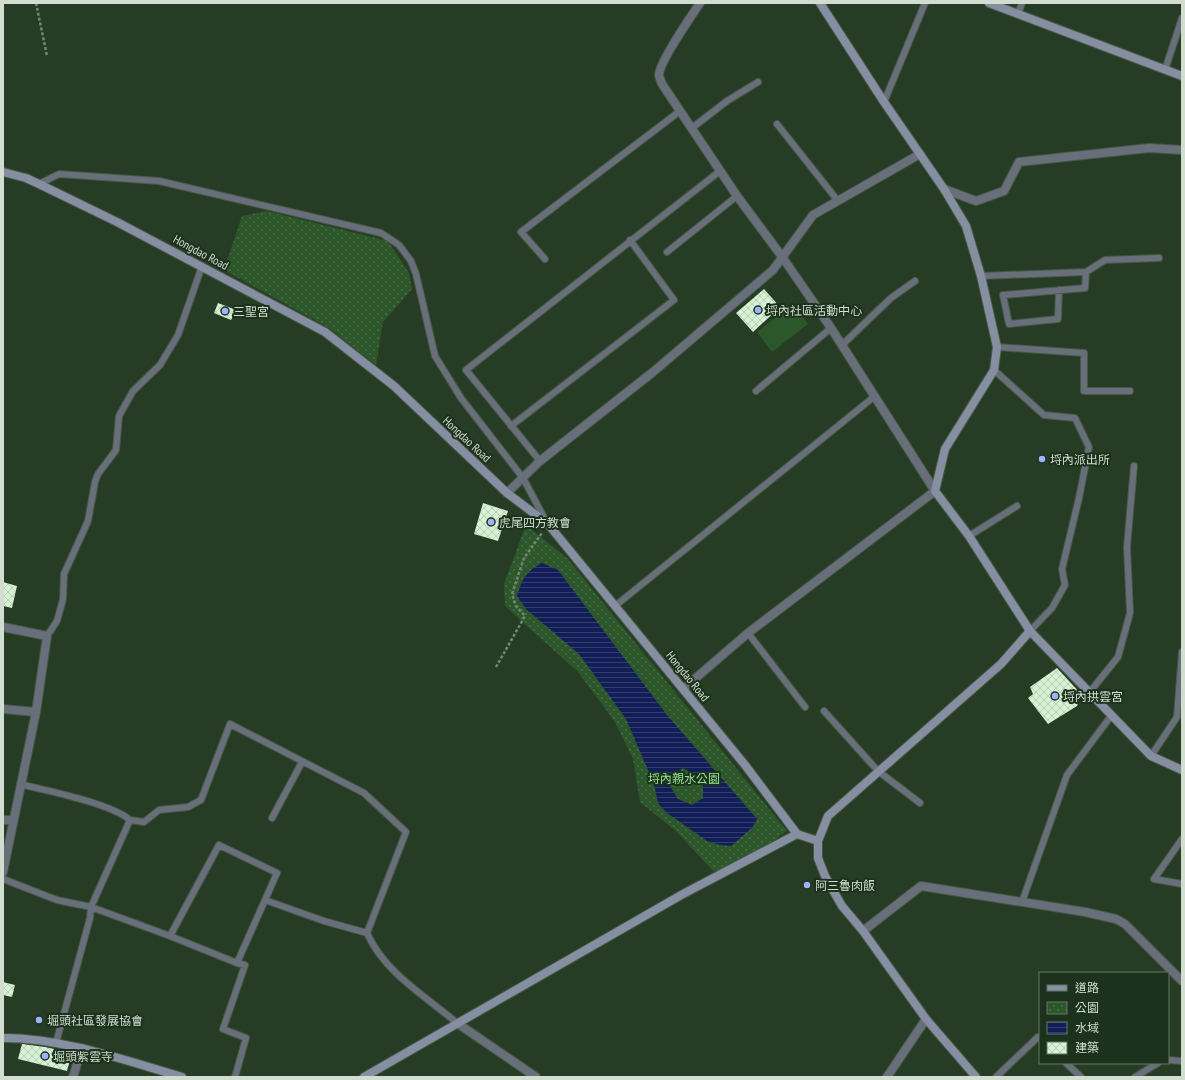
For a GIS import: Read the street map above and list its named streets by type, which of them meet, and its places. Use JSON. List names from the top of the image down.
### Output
{
  "streets": {
    "street": ["Hongdao Road"]
  },
  "parks": ["埒內親水公園"],
  "places": [
    "埒內社區活動中心",
    "三聖宮",
    "埒內派出所",
    "虎尾四方教會",
    "埒內拱雲宮",
    "阿三魯肉飯",
    "堀頭社區發展協會",
    "堀頭紫雲寺"
  ],
  "legend": [
    "道路",
    "公園",
    "水域",
    "建築"
  ]
}
